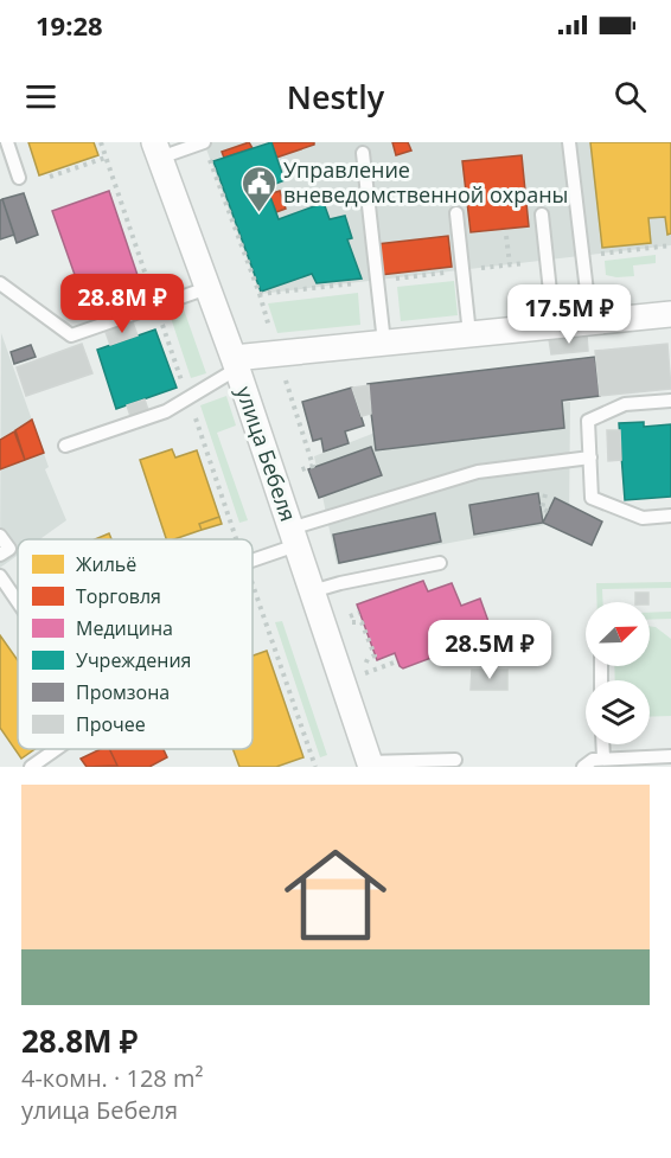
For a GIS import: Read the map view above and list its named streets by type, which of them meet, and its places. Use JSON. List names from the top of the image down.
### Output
{
  "streets": {
    "street": ["улица Бебеля"]
  },
  "places": {
    "public building": ["Управление вневедомственной охраны"]
  },
  "legend": [
    "Жильё",
    "Торговля",
    "Медицина",
    "Учреждения",
    "Промзона",
    "Прочее"
  ],
  "north": "top right",
  "page": {
    "status": "19:28",
    "header": "Nestly",
    "price": ["28.8M ₽", "17.5M ₽", "28.5M ₽"],
    "list": [
      {
        "name": "28.8M ₽",
        "note": "4-комн. · 128 m² · улица Бебеля"
      }
    ]
  }
}
